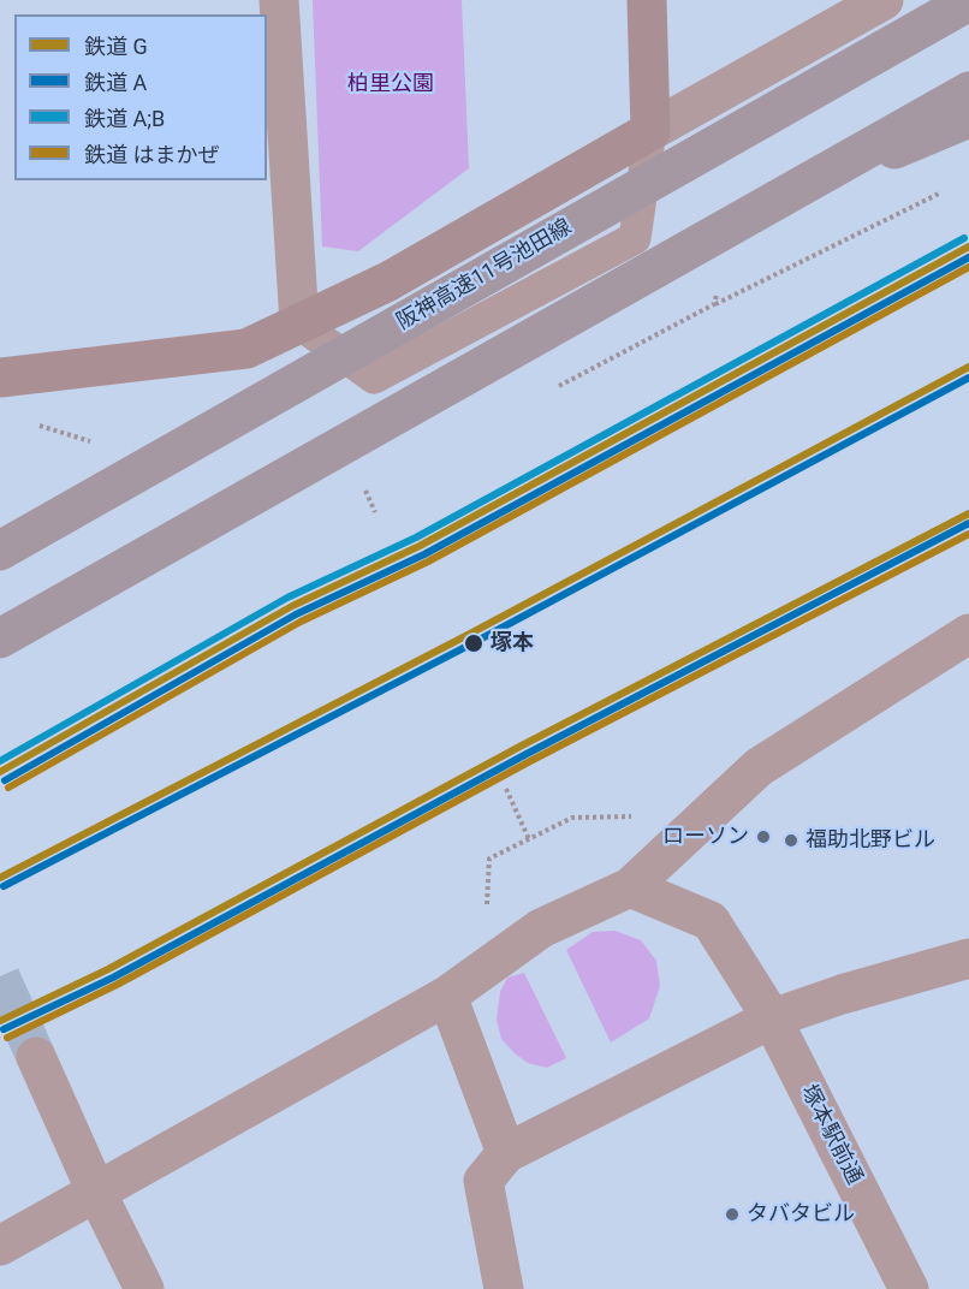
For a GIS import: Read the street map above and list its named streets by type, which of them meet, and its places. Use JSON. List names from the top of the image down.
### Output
{
  "streets": {
    "highway": ["阪神高速11号池田線"],
    "street": ["塚本駅前通"]
  },
  "parks": ["柏里公園"],
  "places": [
    "塚本",
    "ローソン",
    "福助北野ビル",
    "タバタビル"
  ],
  "lines": [
    "rail line A;B",
    "rail line G",
    "rail line A",
    "rail line はまかぜ"
  ],
  "legend": [
    "鉄道 G",
    "鉄道 A",
    "鉄道 A;B",
    "鉄道 はまかぜ"
  ]
}
